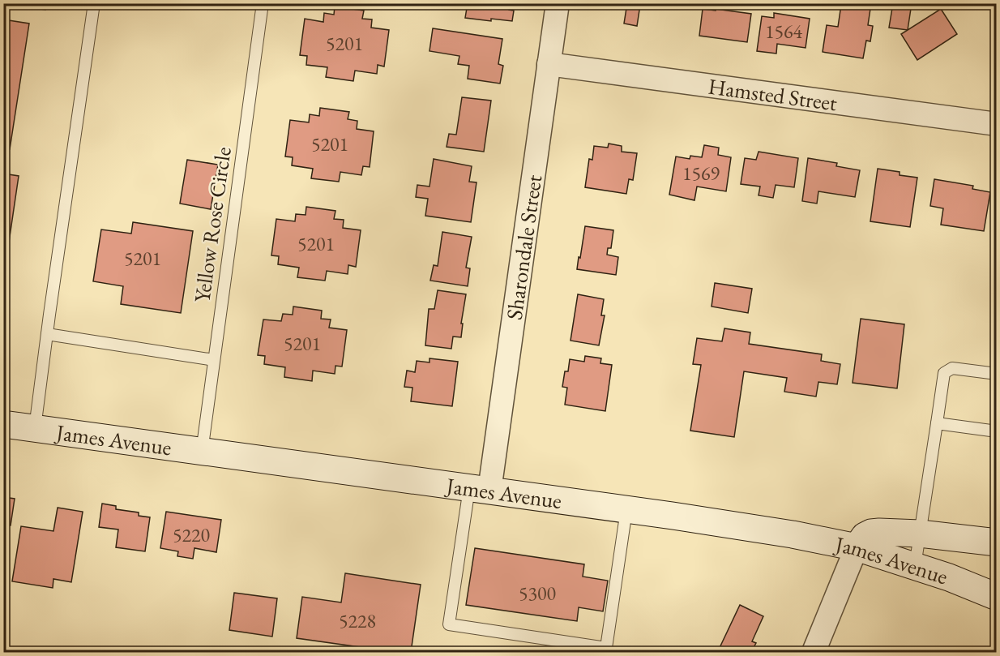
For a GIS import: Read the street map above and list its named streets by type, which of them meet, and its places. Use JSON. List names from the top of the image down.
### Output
{
  "streets": {
    "main road": ["James Avenue"],
    "street": ["Hamsted Street", "Sharondale Street"],
    "lane": ["Yellow Rose Circle"]
  },
  "crossings": [
    ["Hamsted Street", "Sharondale Street"],
    ["Yellow Rose Circle", "James Avenue"],
    ["Sharondale Street", "James Avenue"]
  ],
  "house_numbers": [
    "1564",
    "5201",
    "5201",
    "1569",
    "5201",
    "5201",
    "5201",
    "5220",
    "5300",
    "5228"
  ]
}
